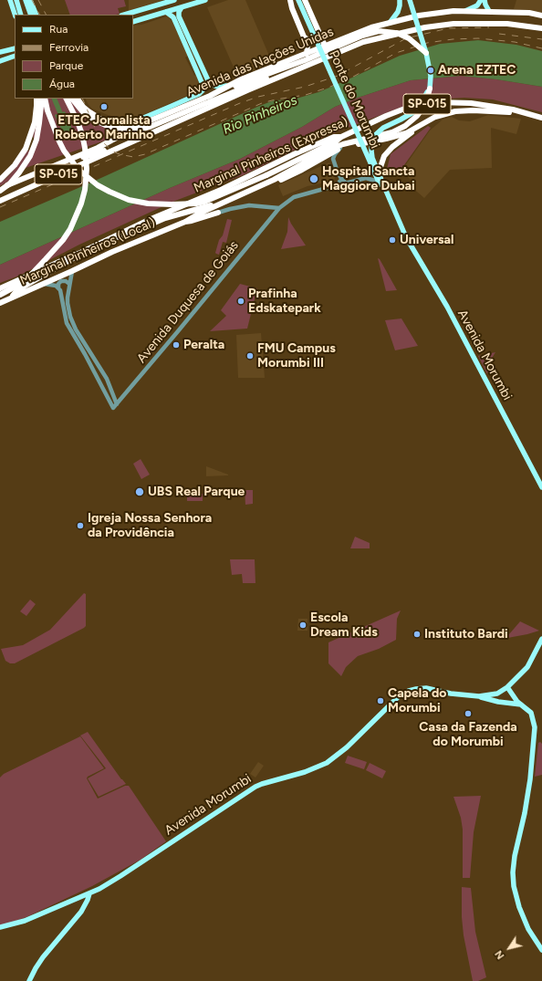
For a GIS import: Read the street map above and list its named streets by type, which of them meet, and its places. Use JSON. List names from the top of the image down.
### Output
{
  "streets": {
    "highway": [
      "Avenida das Nações Unidas",
      "SP-015",
      "Marginal Pinheiros (Expressa)",
      "Marginal Pinheiros (Local)"
    ],
    "main road": ["Ponte do Morumbi", "Avenida Morumbi"],
    "street": ["Avenida Duquesa de Goiás"]
  },
  "crossings": [
    ["Ponte do Morumbi", "Avenida Morumbi"]
  ],
  "water": ["Rio Pinheiros"],
  "places": [
    "Arena EZTEC",
    "ETEC Jornalista Roberto Marinho",
    "Hospital Sancta Maggiore Dubai",
    "Universal",
    "Prafinha Edskatepark",
    "Peralta",
    "FMU Campus Morumbi III",
    "UBS Real Parque",
    "Igreja Nossa Senhora da Providência",
    "Escola Dream Kids",
    "Instituto Bardi",
    "Capela do Morumbi",
    "Casa da Fazenda do Morumbi"
  ],
  "legend": [
    "Rua",
    "Ferrovia",
    "Parque",
    "Água"
  ],
  "north": "bottom left"
}
